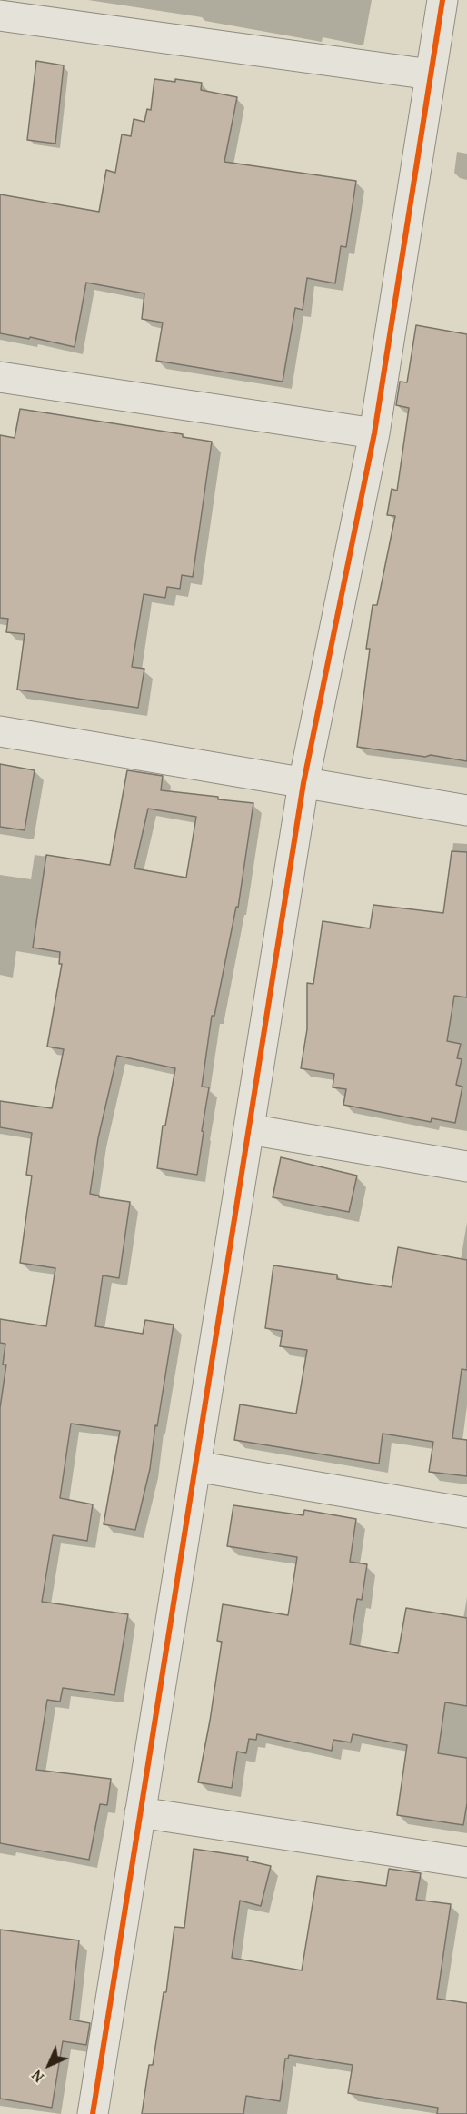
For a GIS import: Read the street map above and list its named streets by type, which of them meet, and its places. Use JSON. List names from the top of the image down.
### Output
{
  "north": "bottom left"
}
